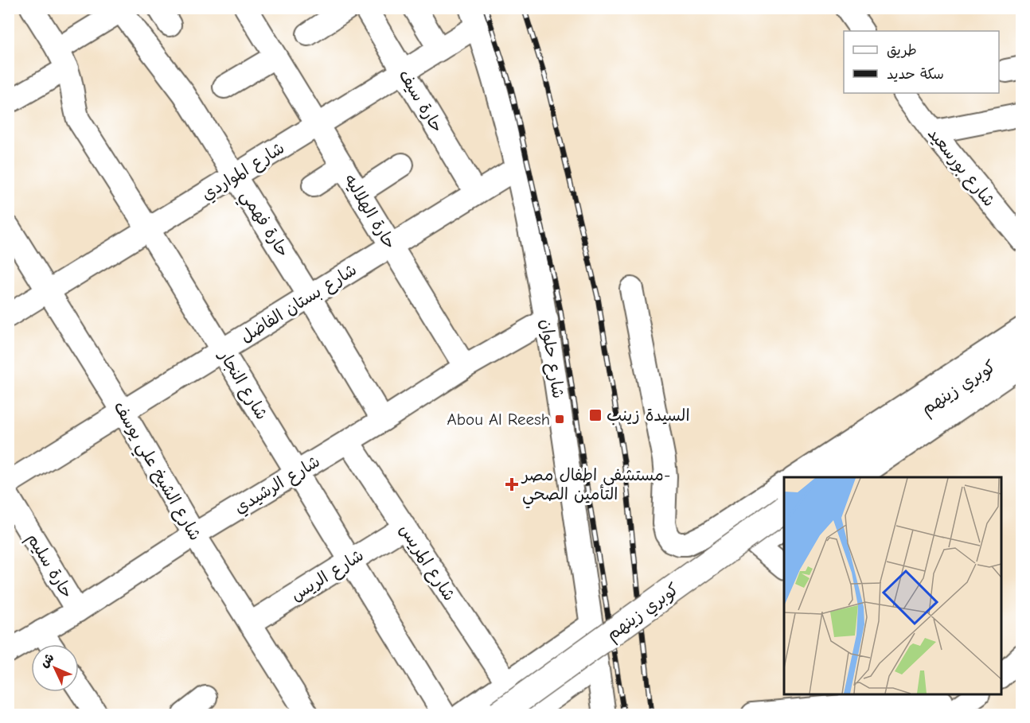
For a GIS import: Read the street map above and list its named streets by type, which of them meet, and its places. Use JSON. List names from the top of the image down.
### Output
{
  "streets": {
    "main road": ["كوبري زينهم"],
    "street": [
      "حارة سيف",
      "شارع بورسعيد",
      "شارع المواردي",
      "حارة الهلاليه",
      "حارة فهمي",
      "شارع بستان الفاضل",
      "شارع حلوان",
      "شارع النجار",
      "شارع الشيخ علي يوسف",
      "شارع الرشيدي",
      "شارع المريس",
      "حارة سليم",
      "شارع الريس"
    ]
  },
  "crossings": [
    ["حارة سيف", "شارع المواردي"],
    ["حارة سيف", "شارع بستان الفاضل"],
    ["شارع المواردي", "حارة الهلاليه"],
    ["شارع المواردي", "حارة فهمي"],
    ["شارع المواردي", "شارع حلوان"],
    ["شارع المواردي", "شارع النجار"],
    ["شارع المواردي", "شارع الشيخ علي يوسف"],
    ["حارة الهلاليه", "شارع بستان الفاضل"],
    ["حارة الهلاليه", "شارع الرشيدي"],
    ["حارة فهمي", "شارع بستان الفاضل"],
    ["حارة فهمي", "شارع الرشيدي"],
    ["شارع بستان الفاضل", "شارع حلوان"],
    ["شارع بستان الفاضل", "شارع النجار"],
    ["شارع بستان الفاضل", "شارع الشيخ علي يوسف"],
    ["شارع حلوان", "شارع الرشيدي"],
    ["شارع النجار", "شارع الرشيدي"],
    ["شارع النجار", "شارع الريس"],
    ["شارع الشيخ علي يوسف", "شارع الرشيدي"],
    ["شارع الشيخ علي يوسف", "شارع الريس"],
    ["شارع الرشيدي", "شارع المريس"],
    ["شارع الرشيدي", "حارة سليم"],
    ["شارع المريس", "شارع الريس"]
  ],
  "places": {
    "transit": ["السيدة زينب", "Abou Al Reesh"],
    "health": ["مستشفي اطفال مصر- التأمين الصحي"]
  },
  "legend": ["طريق", "سكة حديد"],
  "north": "top left"
}
